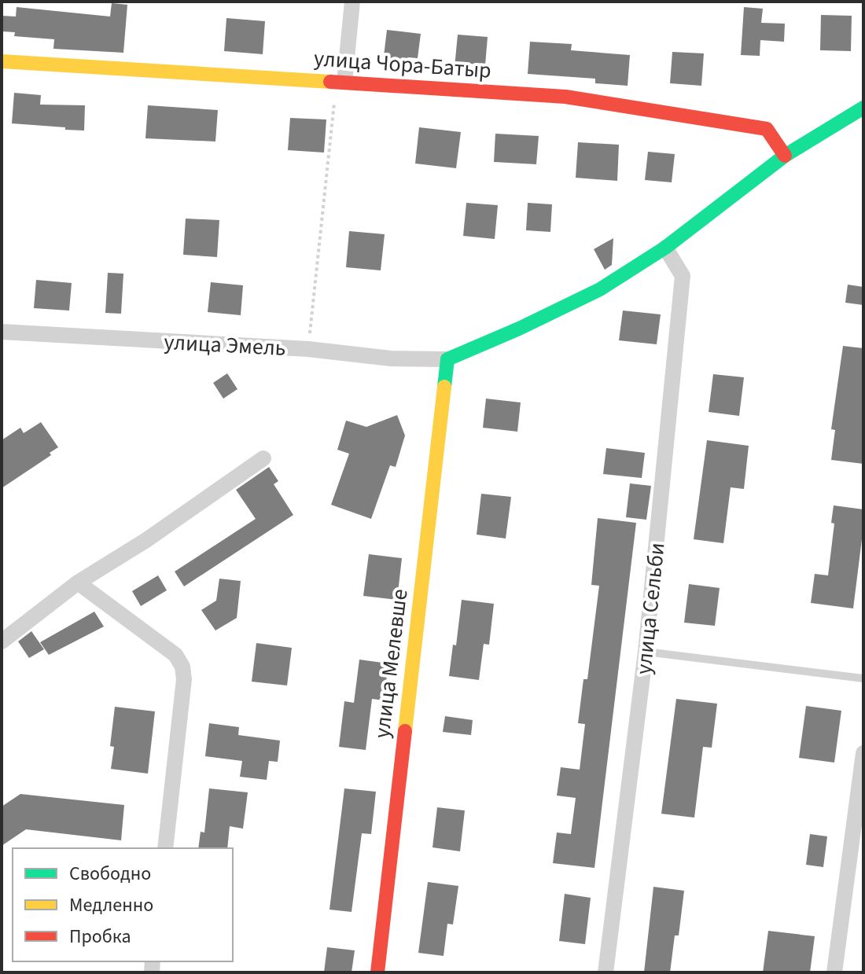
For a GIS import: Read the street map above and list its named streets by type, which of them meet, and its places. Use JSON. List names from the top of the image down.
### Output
{
  "streets": {
    "street": [
      "улица Чора-Батыр",
      "улица Эмель",
      "улица Сельби",
      "улица Мелевше"
    ]
  },
  "crossings": [
    ["улица Эмель", "улица Мелевше"]
  ],
  "legend": ["Свободно", "Медленно", "Пробка"]
}
